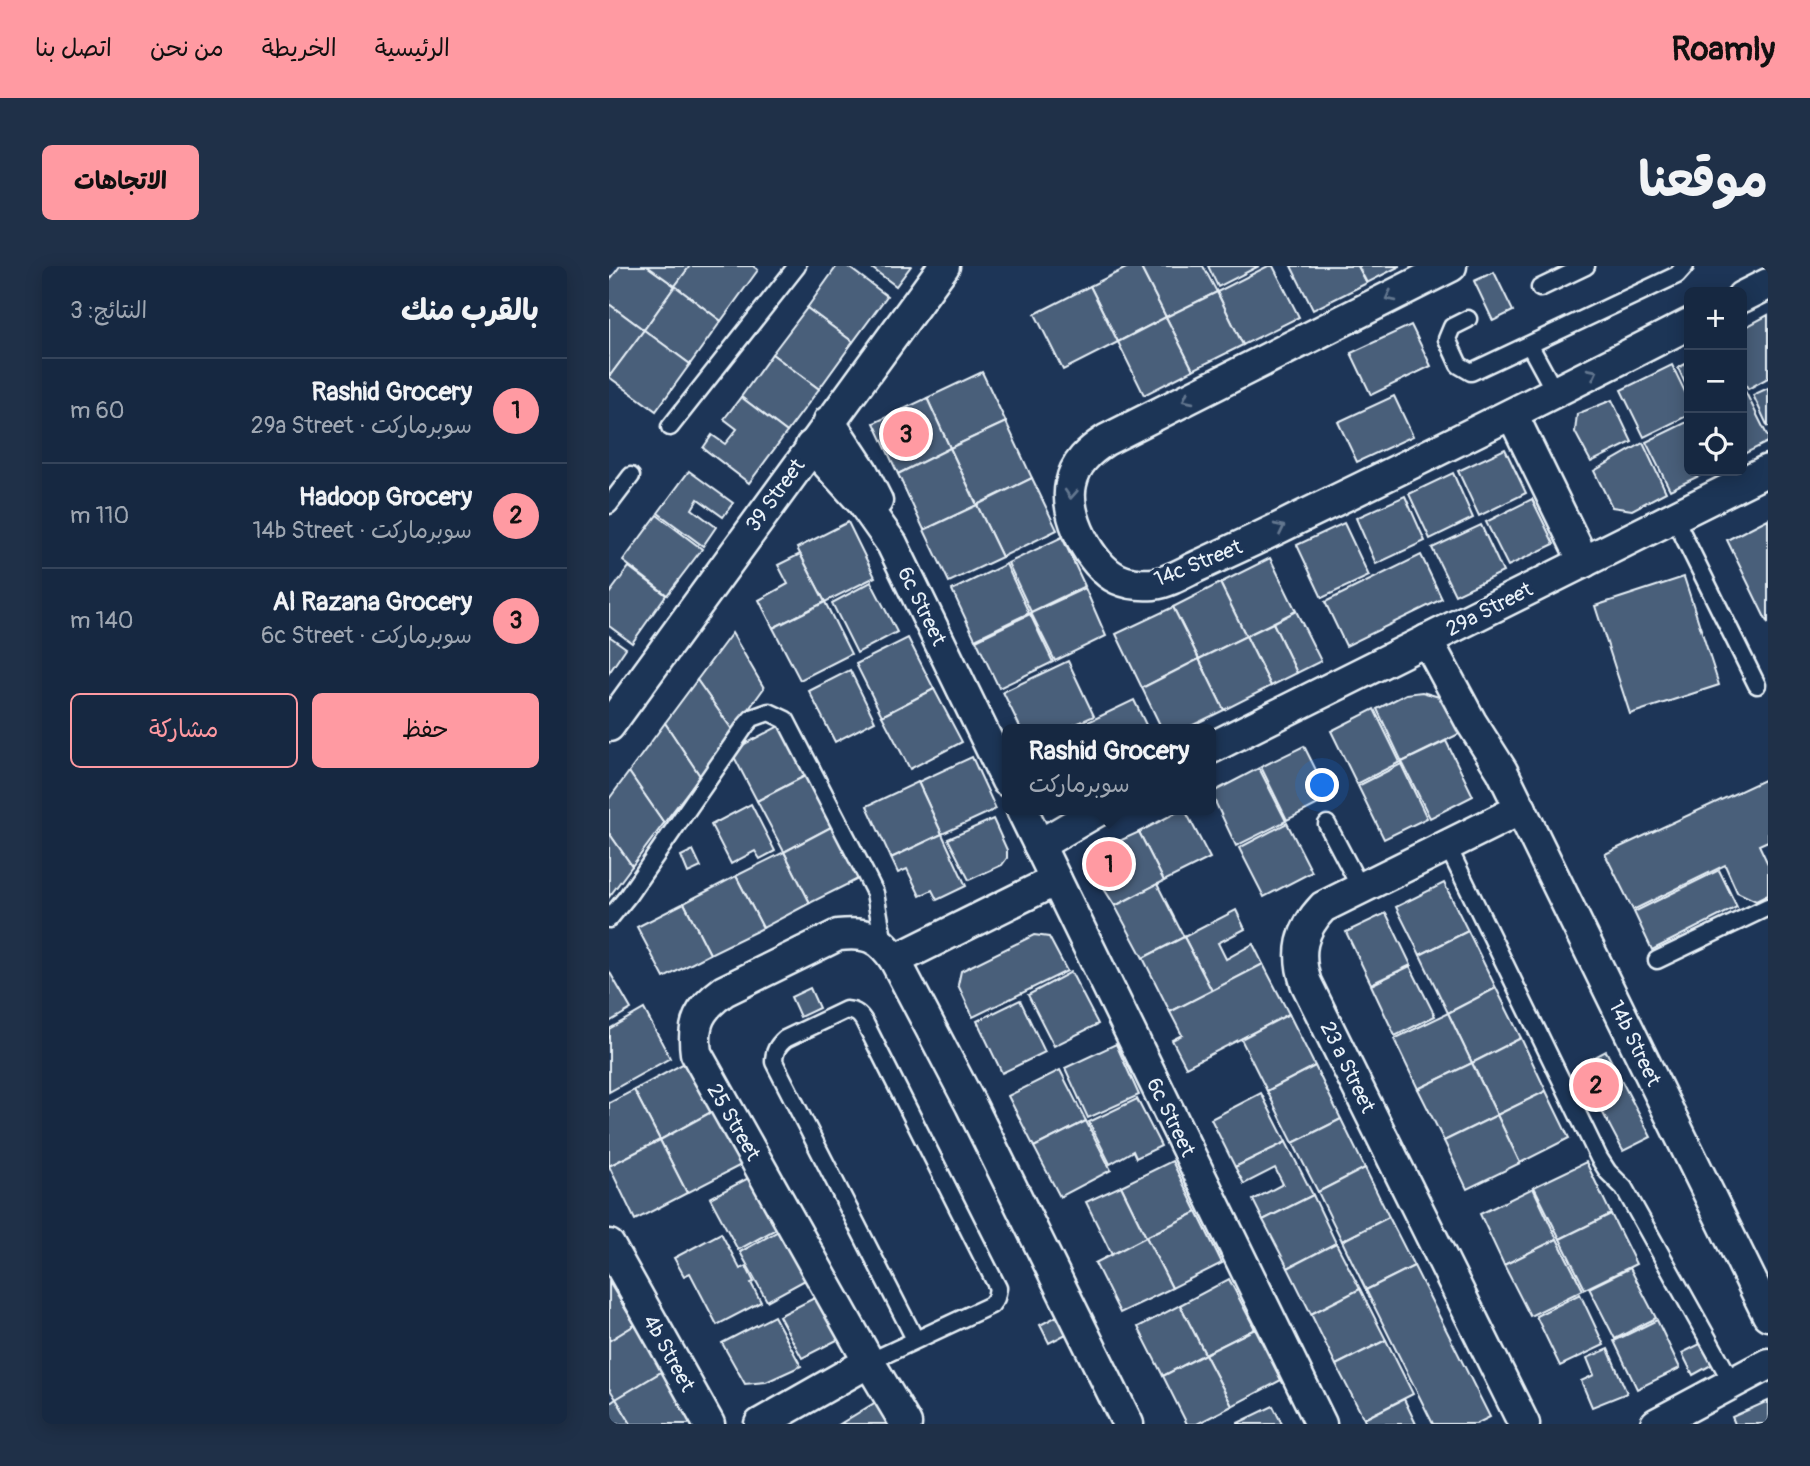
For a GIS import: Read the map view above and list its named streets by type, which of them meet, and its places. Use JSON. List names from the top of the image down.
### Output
{
  "streets": {
    "street": [
      "39 Street",
      "14c Street",
      "6c Street",
      "29a Street",
      "14b Street",
      "23 a Street",
      "25 Street",
      "4b Street"
    ]
  },
  "crossings": [
    ["39 Street", "6c Street"],
    ["29a Street", "14b Street"],
    ["14b Street", "23 a Street"]
  ],
  "page": {
    "header": "Roamly",
    "nav": [
      "الرئيسية",
      "الخريطة",
      "من نحن",
      "اتصل بنا"
    ],
    "title": "موقعنا",
    "buttons": [
      "الاتجاهات",
      ["حفظ", "مشاركة"]
    ],
    "heading": ["بالقرب منك", "النتائج: 3"],
    "map_buttons": ["+", "−"],
    "list": [
      {
        "mark": "1",
        "name": "Rashid Grocery",
        "note": "سوبرماركت · 29a Street",
        "value": "60 m"
      },
      {
        "mark": "2",
        "name": "Hadoop Grocery",
        "note": "سوبرماركت · 14b Street",
        "value": "110 m"
      },
      {
        "mark": "3",
        "name": "Al Razana Grocery",
        "note": "سوبرماركت · 6c Street",
        "value": "140 m"
      }
    ],
    "pins": ["3", "1", "2"],
    "popup": ["Rashid Grocery", "سوبرماركت"]
  }
}
